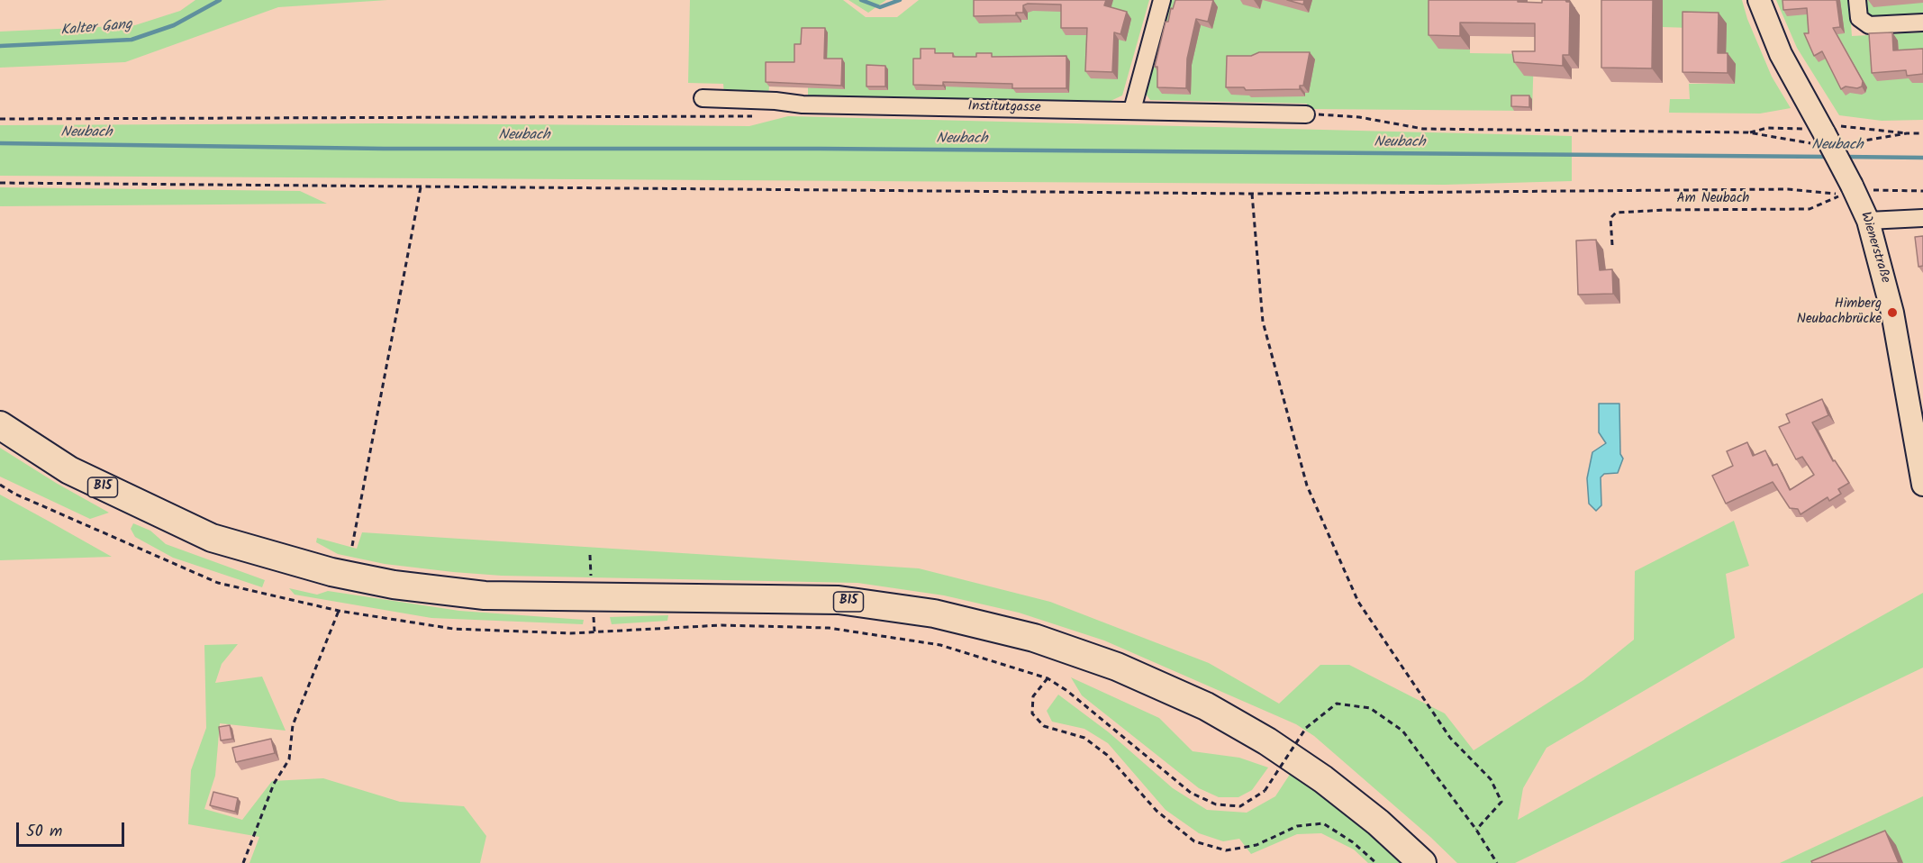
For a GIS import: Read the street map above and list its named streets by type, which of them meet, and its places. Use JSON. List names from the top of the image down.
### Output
{
  "streets": {
    "main road": ["B15"],
    "street": ["Institutgasse", "Wienerstraße"],
    "path": ["Am Neubach"]
  },
  "crossings": [
    ["Am Neubach", "Wienerstraße"]
  ],
  "water": ["Kalter Gang", "Neubach"],
  "places": ["Himberg Neubachbrücke"],
  "scale_bar": "50 m"
}
